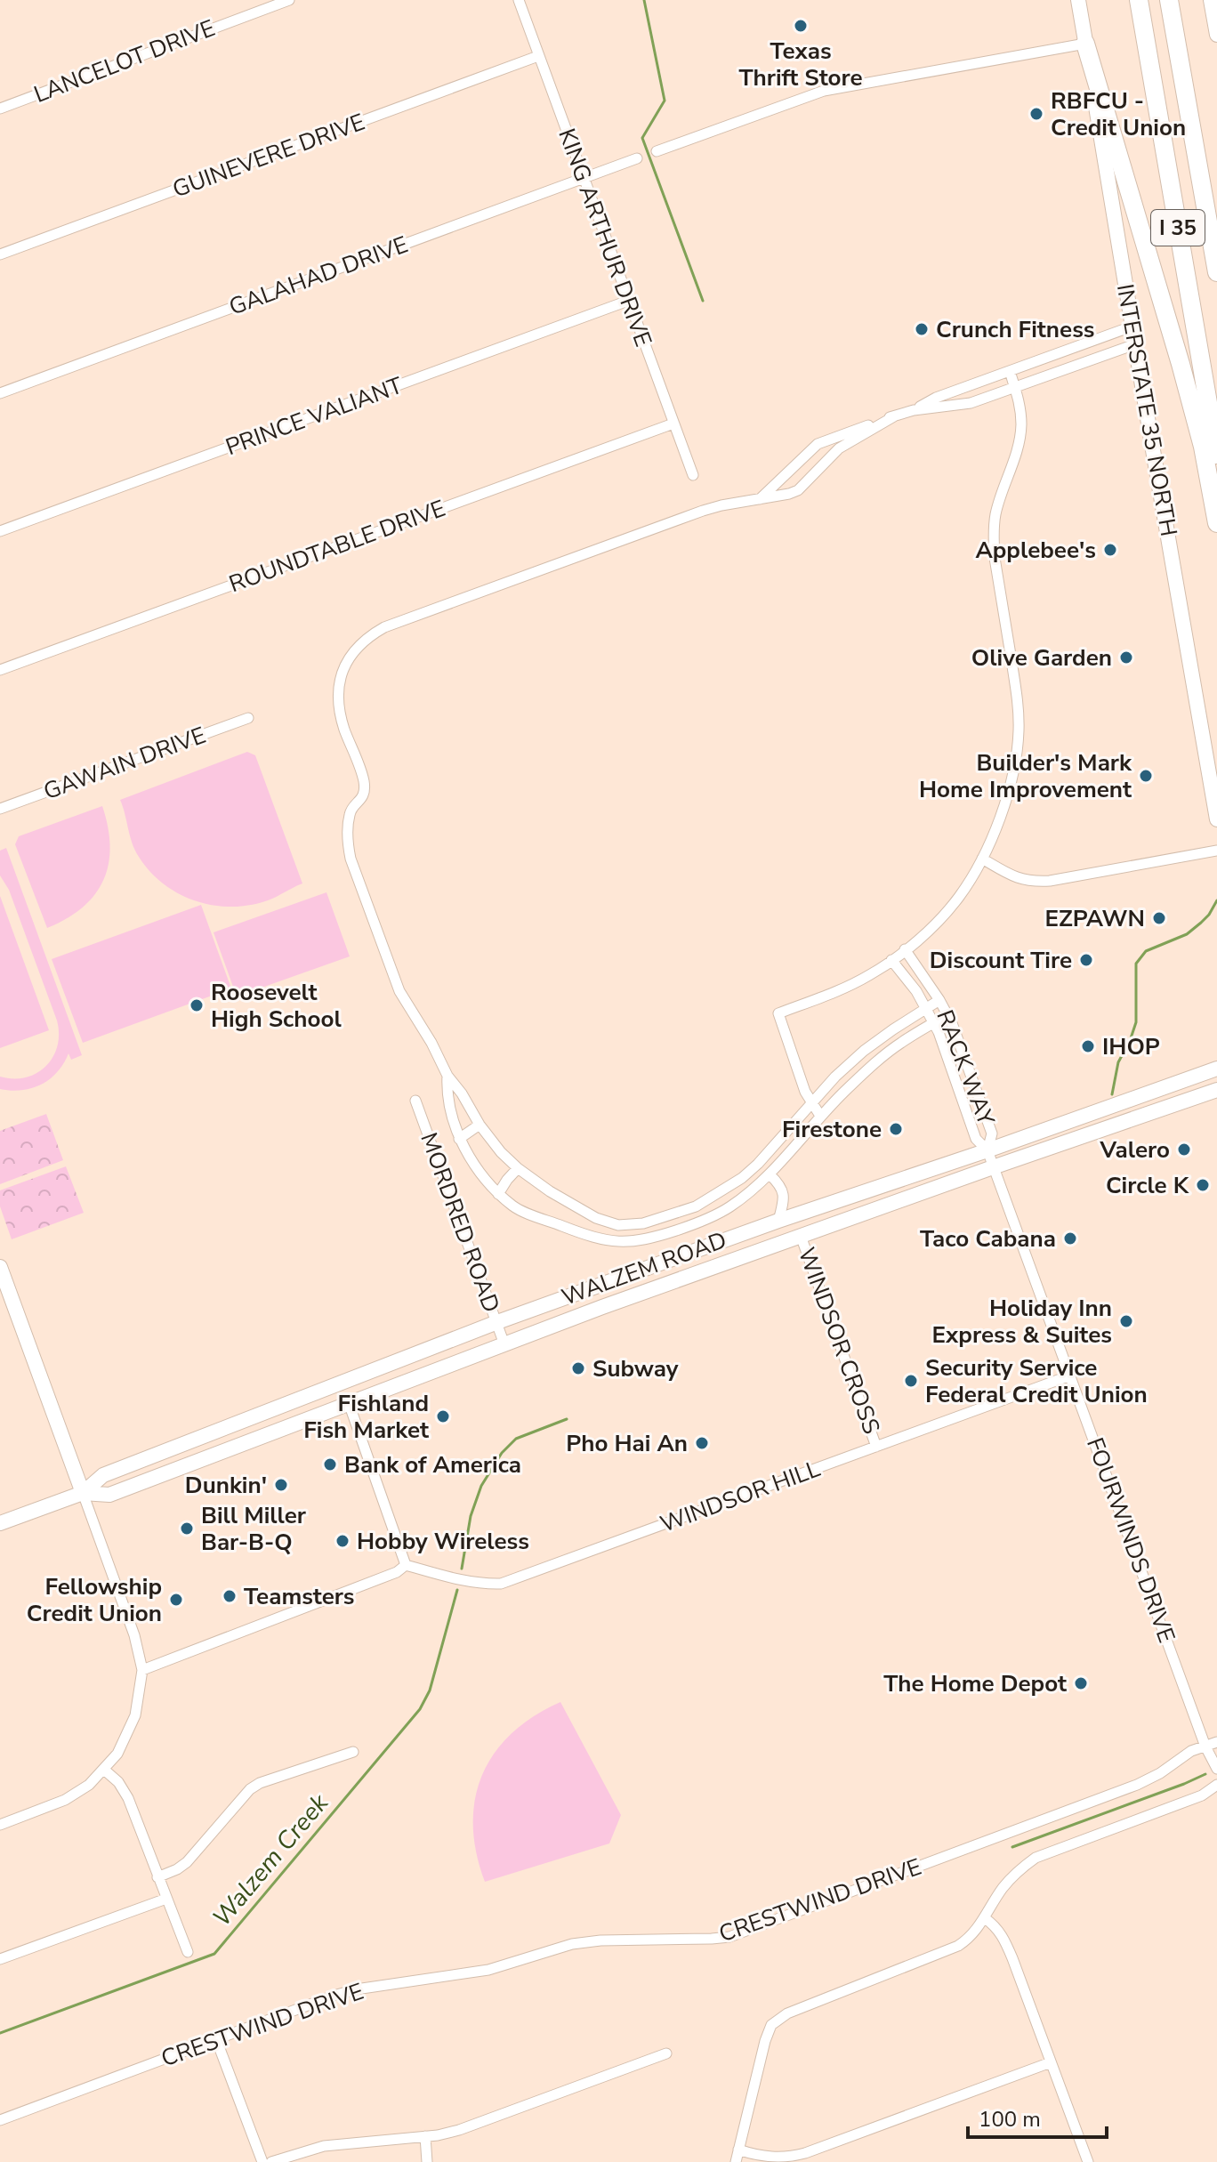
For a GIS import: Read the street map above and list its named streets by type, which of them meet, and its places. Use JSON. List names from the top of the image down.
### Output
{
  "streets": {
    "highway": ["I 35"],
    "main road": ["INTERSTATE 35 NORTH", "WALZEM ROAD"],
    "street": [
      "LANCELOT DRIVE",
      "GUINEVERE DRIVE",
      "KING ARTHUR DRIVE",
      "GALAHAD DRIVE",
      "PRINCE VALIANT",
      "ROUNDTABLE DRIVE",
      "GAWAIN DRIVE",
      "RACK WAY",
      "MORDRED ROAD",
      "WINDSOR CROSS",
      "WINDSOR HILL",
      "FOURWINDS DRIVE",
      "CRESTWIND DRIVE"
    ]
  },
  "crossings": [
    ["GUINEVERE DRIVE", "KING ARTHUR DRIVE"],
    ["KING ARTHUR DRIVE", "GALAHAD DRIVE"],
    ["KING ARTHUR DRIVE", "PRINCE VALIANT"],
    ["KING ARTHUR DRIVE", "ROUNDTABLE DRIVE"],
    ["RACK WAY", "WALZEM ROAD"],
    ["RACK WAY", "FOURWINDS DRIVE"],
    ["MORDRED ROAD", "WALZEM ROAD"],
    ["WALZEM ROAD", "WINDSOR CROSS"],
    ["WALZEM ROAD", "FOURWINDS DRIVE"],
    ["WINDSOR CROSS", "WINDSOR HILL"],
    ["WINDSOR HILL", "FOURWINDS DRIVE"],
    ["FOURWINDS DRIVE", "CRESTWIND DRIVE"]
  ],
  "water": ["Walzem Creek"],
  "places": [
    "Texas Thrift Store",
    "RBFCU - Credit Union",
    "Crunch Fitness",
    "Applebee's",
    "Olive Garden",
    "Builder's Mark Home Improvement",
    "EZPAWN",
    "Discount Tire",
    "Roosevelt High School",
    "IHOP",
    "Firestone",
    "Valero",
    "Circle K",
    "Taco Cabana",
    "Holiday Inn Express & Suites",
    "Subway",
    "Security Service Federal Credit Union",
    "Fishland Fish Market",
    "Pho Hai An",
    "Bank of America",
    "Dunkin'",
    "Bill Miller Bar-B-Q",
    "Hobby Wireless",
    "Teamsters",
    "Fellowship Credit Union",
    "The Home Depot"
  ],
  "scale_bar": "100 m"
}
